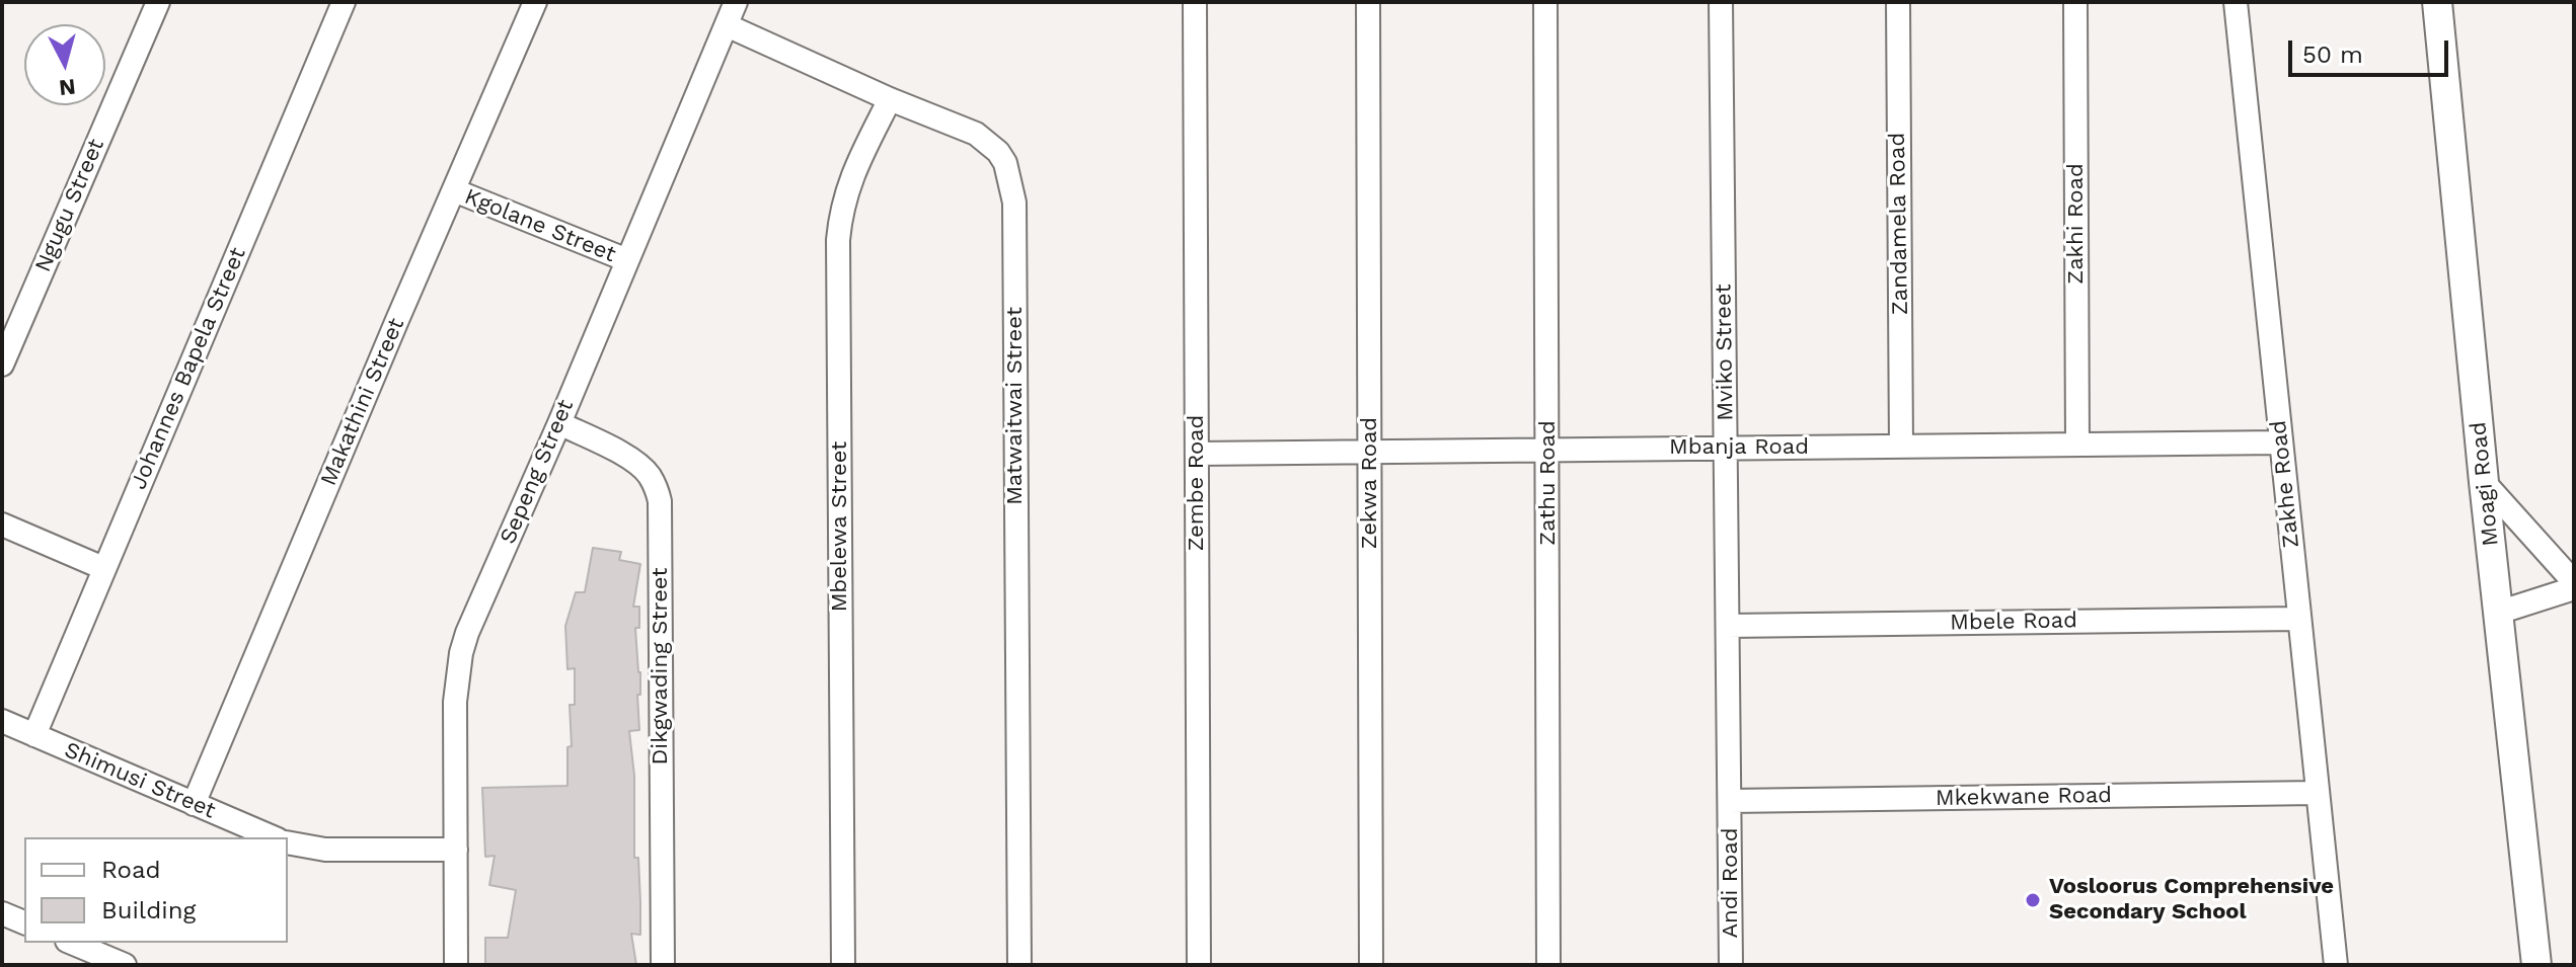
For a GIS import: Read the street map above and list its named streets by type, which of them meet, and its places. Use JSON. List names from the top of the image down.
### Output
{
  "streets": {
    "street": [
      "Ngugu Street",
      "Zandamela Road",
      "Zakhi Road",
      "Kgolane Street",
      "Mviko Street",
      "Johannes Bapela Street",
      "Makathini Street",
      "Matwaitwai Street",
      "Mbanja Road",
      "Sepeng Street",
      "Zembe Road",
      "Zekwa Road",
      "Zathu Road",
      "Zakhe Road",
      "Moagi Road",
      "Mbelewa Street",
      "Mbele Road",
      "Dikgwading Street",
      "Shimusi Street",
      "Mkekwane Road",
      "Andi Road"
    ]
  },
  "crossings": [
    ["Zandamela Road", "Mbanja Road"],
    ["Zakhi Road", "Mbanja Road"],
    ["Kgolane Street", "Makathini Street"],
    ["Kgolane Street", "Sepeng Street"],
    ["Mviko Street", "Mbanja Road"],
    ["Mviko Street", "Mbele Road"],
    ["Mviko Street", "Mkekwane Road"],
    ["Mviko Street", "Andi Road"],
    ["Johannes Bapela Street", "Shimusi Street"],
    ["Makathini Street", "Shimusi Street"],
    ["Matwaitwai Street", "Sepeng Street"],
    ["Matwaitwai Street", "Mbelewa Street"],
    ["Mbanja Road", "Zembe Road"],
    ["Mbanja Road", "Zekwa Road"],
    ["Mbanja Road", "Zathu Road"],
    ["Mbanja Road", "Zakhe Road"],
    ["Sepeng Street", "Dikgwading Street"],
    ["Zakhe Road", "Mbele Road"],
    ["Zakhe Road", "Mkekwane Road"],
    ["Mkekwane Road", "Andi Road"]
  ],
  "places": ["Vosloorus Comprehensive Secondary School"],
  "legend": ["Road", "Building"],
  "scale_bar": "50 m",
  "north": "bottom"
}
